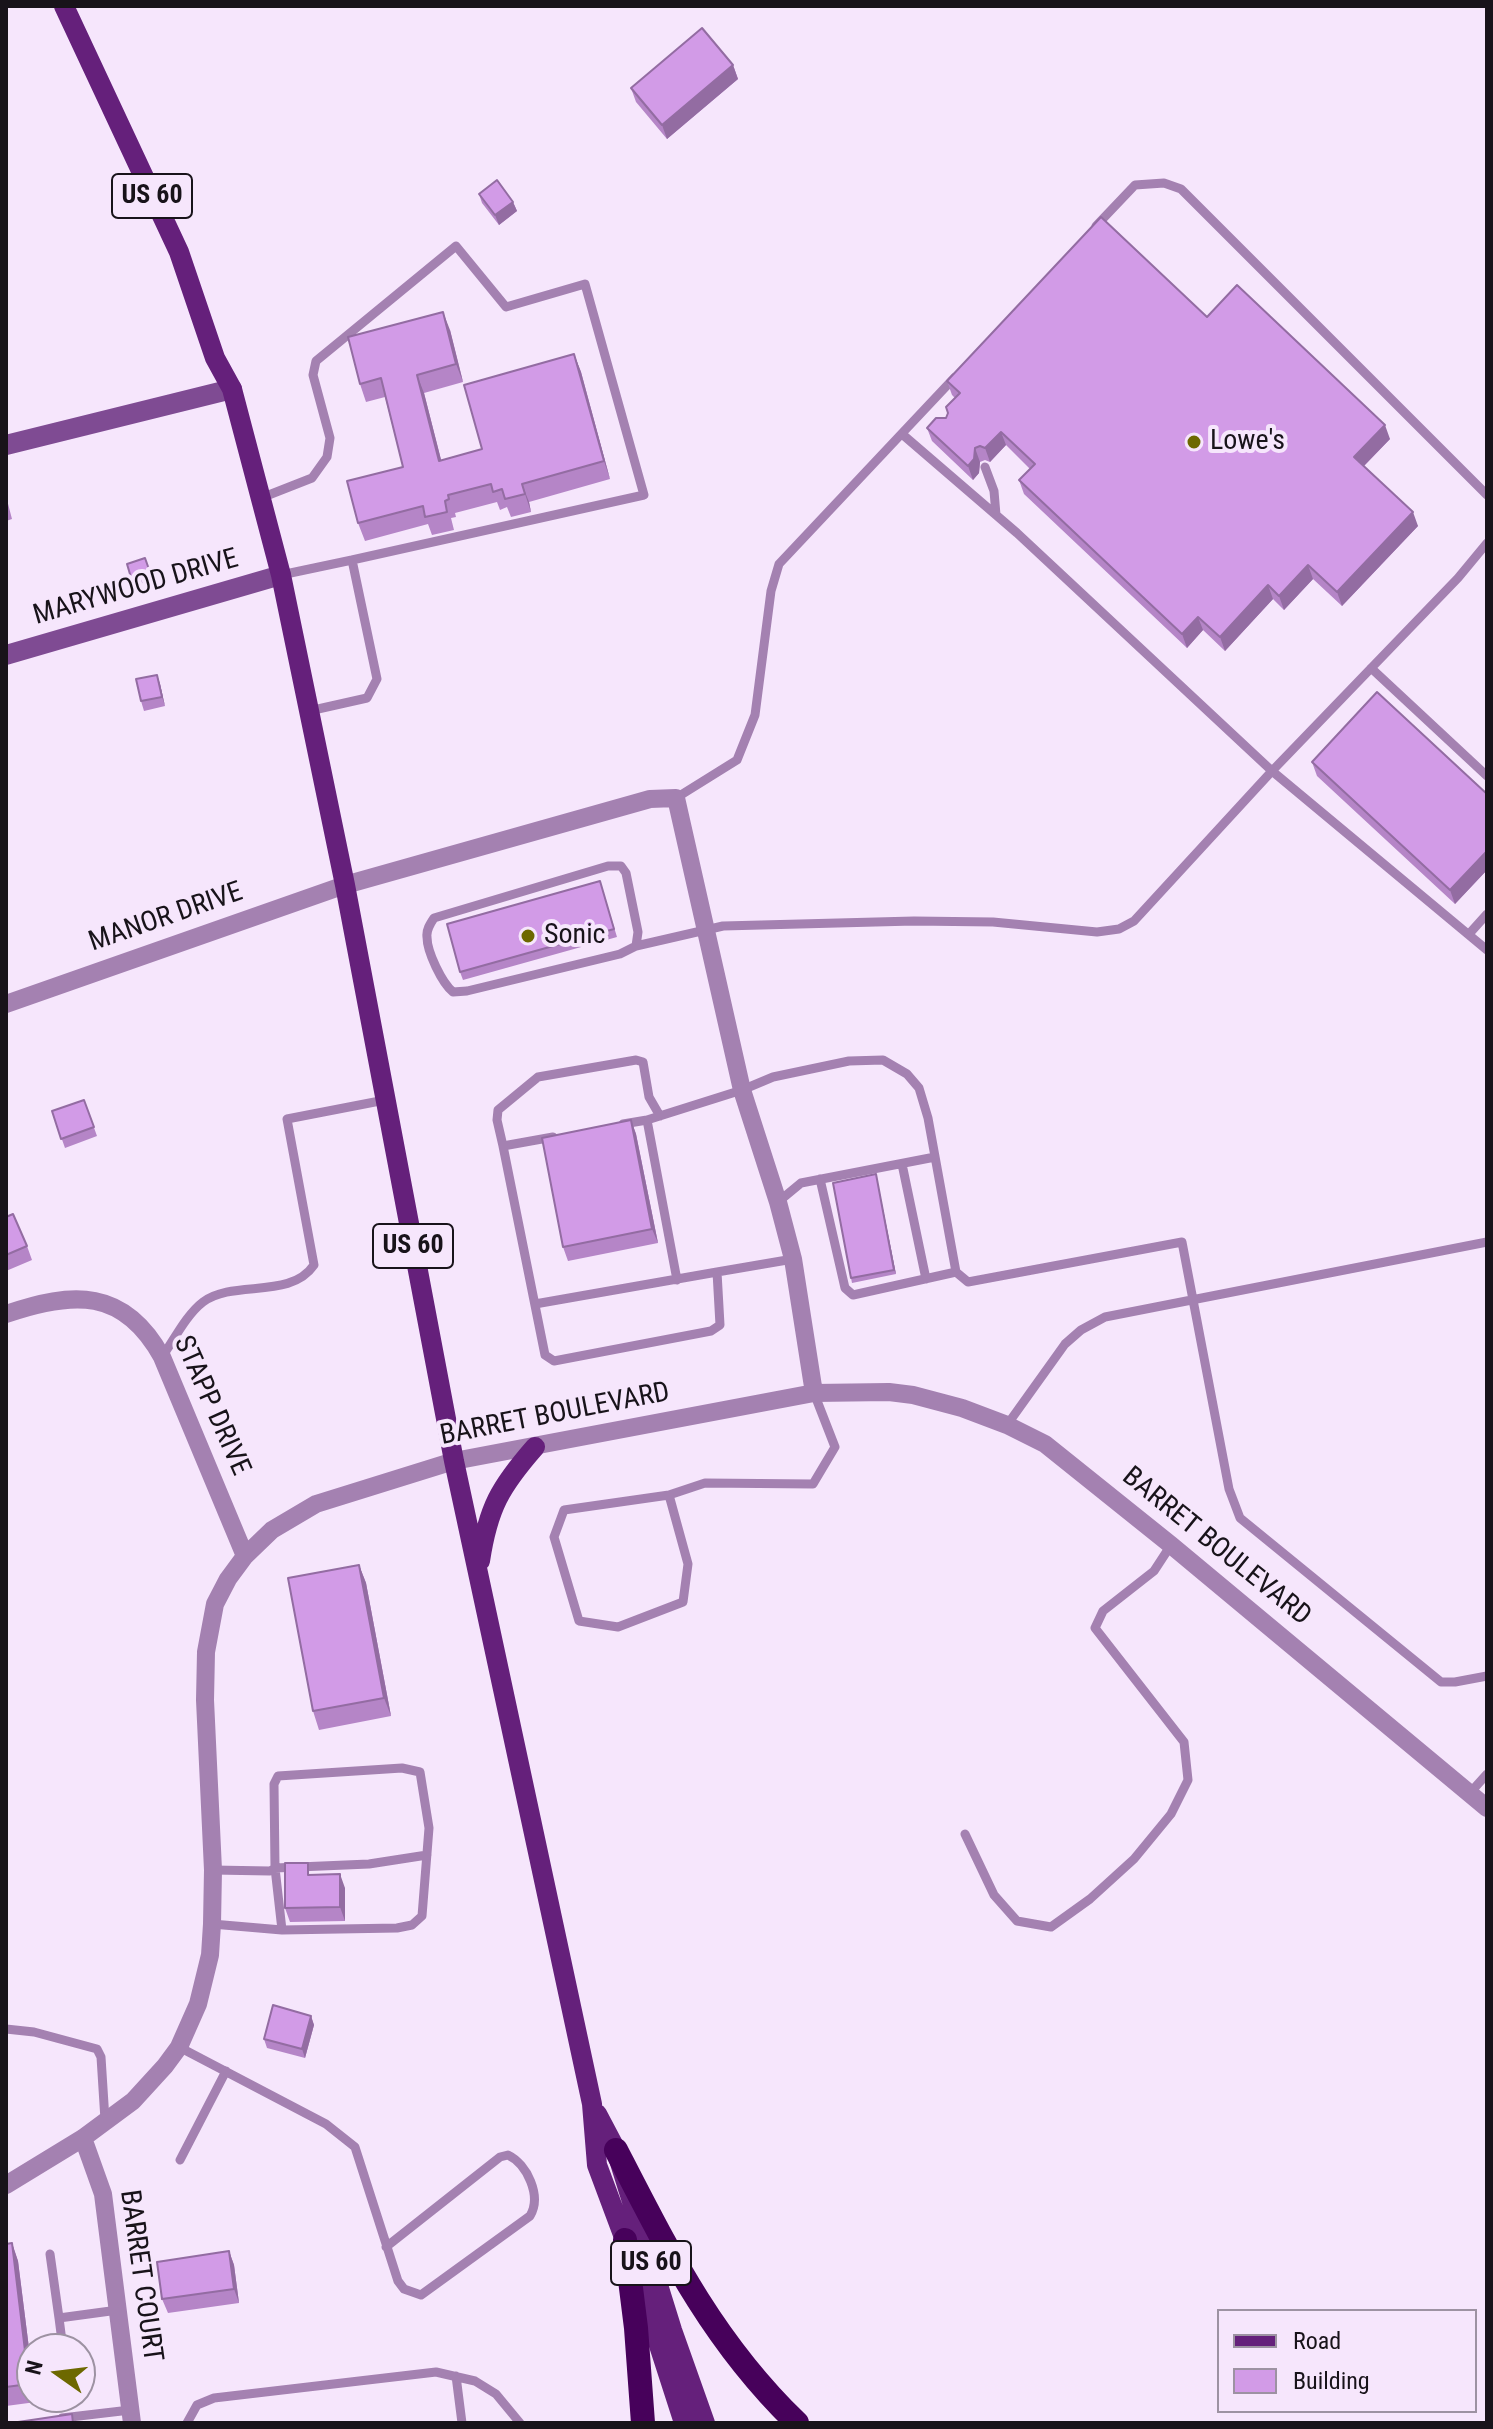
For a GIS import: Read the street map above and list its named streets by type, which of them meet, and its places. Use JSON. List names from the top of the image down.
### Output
{
  "streets": {
    "main road": ["US 60"],
    "street": [
      "MARYWOOD DRIVE",
      "MANOR DRIVE",
      "STAPP DRIVE",
      "BARRET BOULEVARD",
      "BARRET COURT"
    ]
  },
  "crossings": [
    ["US 60", "MARYWOOD DRIVE"],
    ["US 60", "MANOR DRIVE"],
    ["US 60", "BARRET BOULEVARD"],
    ["STAPP DRIVE", "BARRET BOULEVARD"],
    ["BARRET BOULEVARD", "BARRET COURT"]
  ],
  "places": ["Lowe's", "Sonic"],
  "legend": ["Road", "Building"],
  "north": "left"
}
